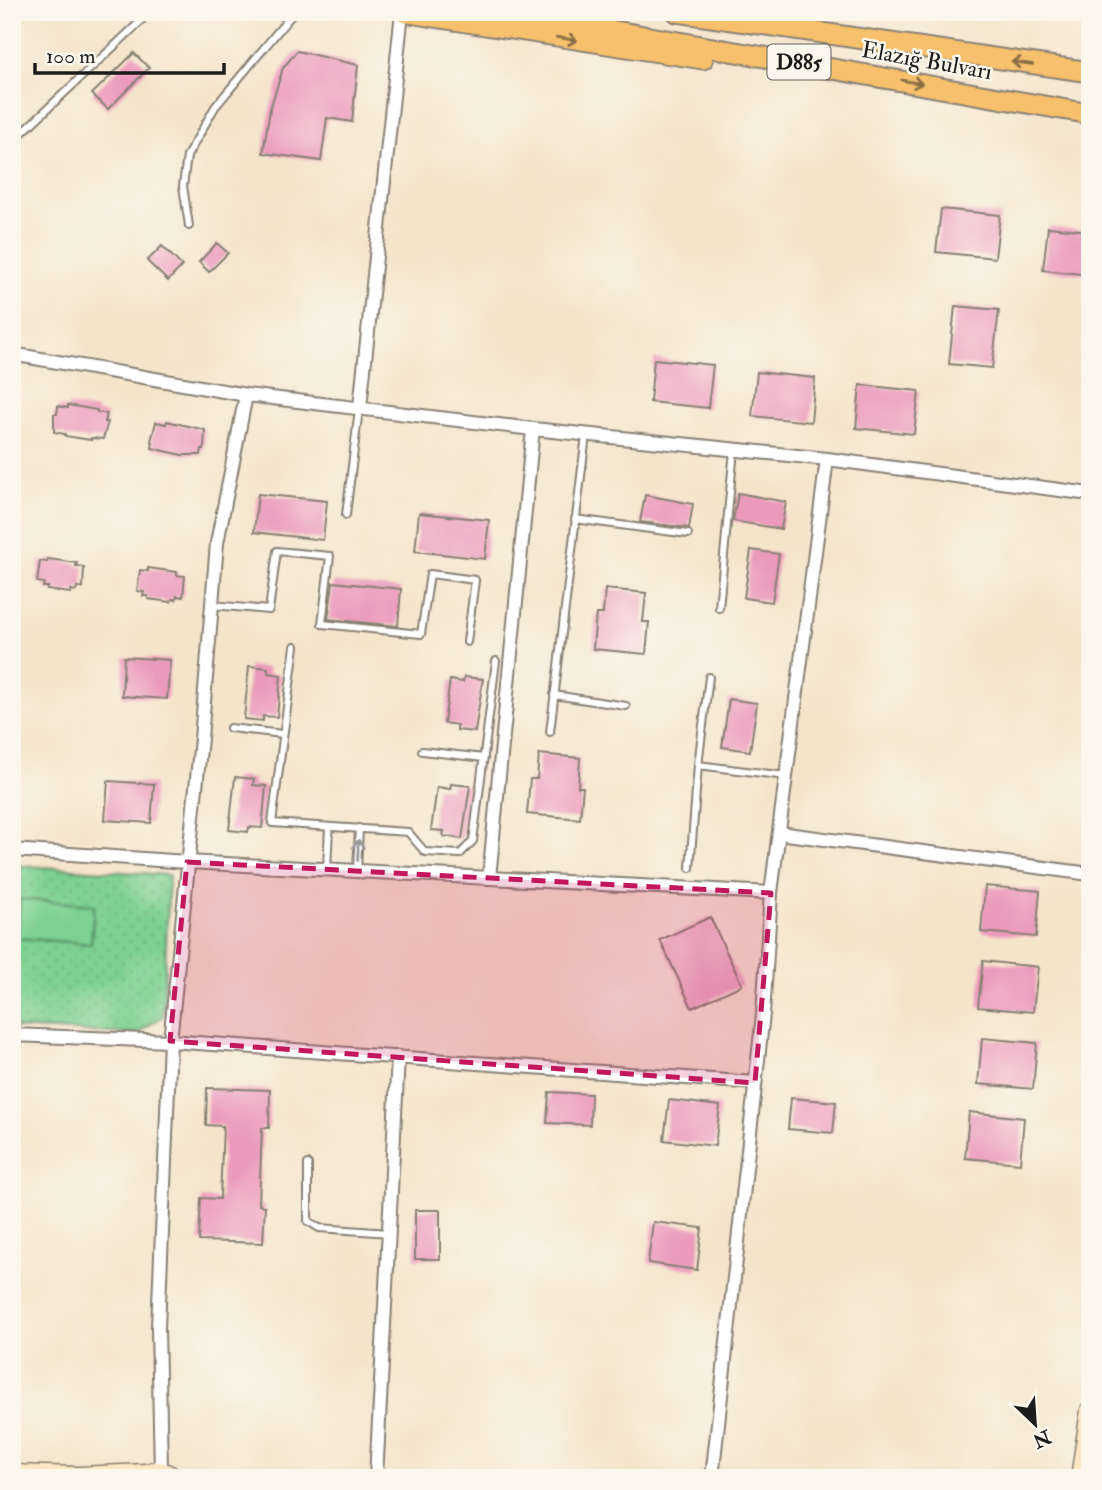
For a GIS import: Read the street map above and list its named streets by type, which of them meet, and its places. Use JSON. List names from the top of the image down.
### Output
{
  "streets": {
    "highway": ["Elazığ Bulvarı", "D885"]
  },
  "scale_bar": "100 m",
  "north": "bottom right"
}
